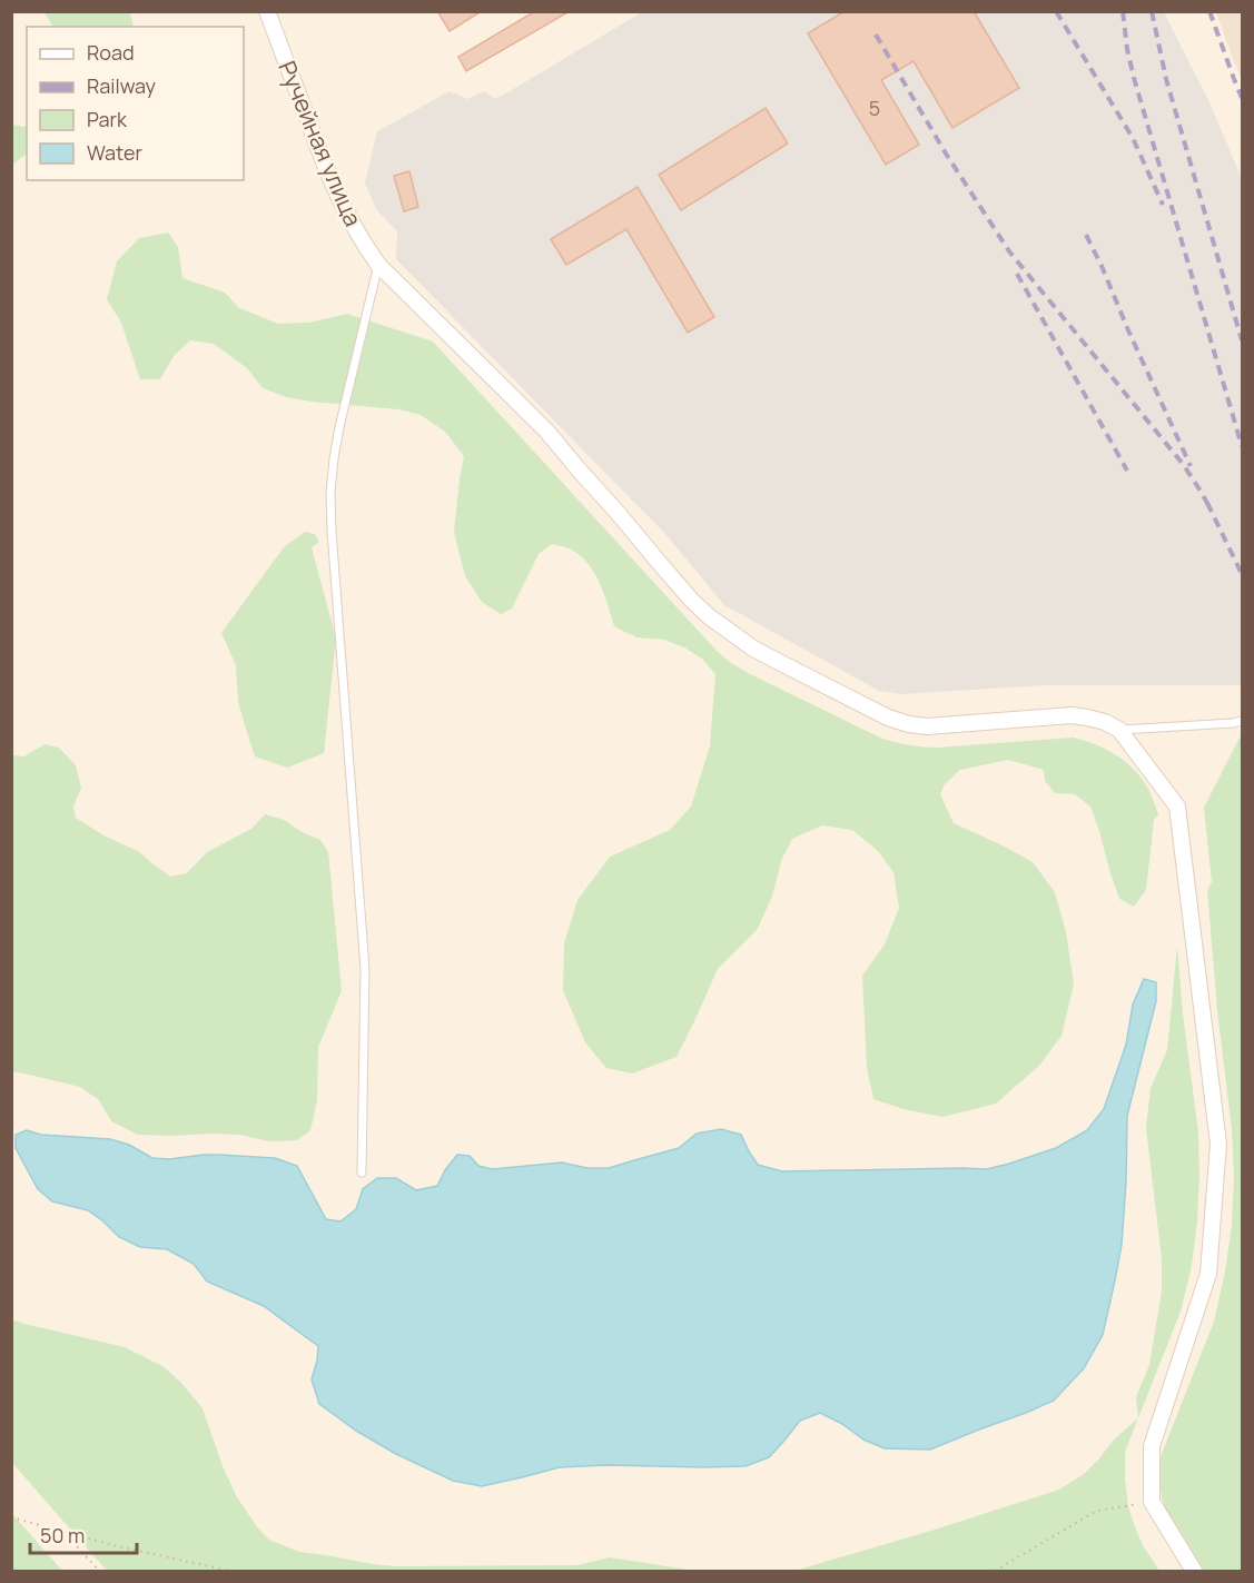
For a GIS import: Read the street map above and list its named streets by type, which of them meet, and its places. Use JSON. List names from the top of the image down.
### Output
{
  "streets": {
    "street": ["Ручейная улица"]
  },
  "house_numbers": ["5"],
  "legend": [
    "Road",
    "Railway",
    "Park",
    "Water"
  ],
  "scale_bar": "50 m"
}
